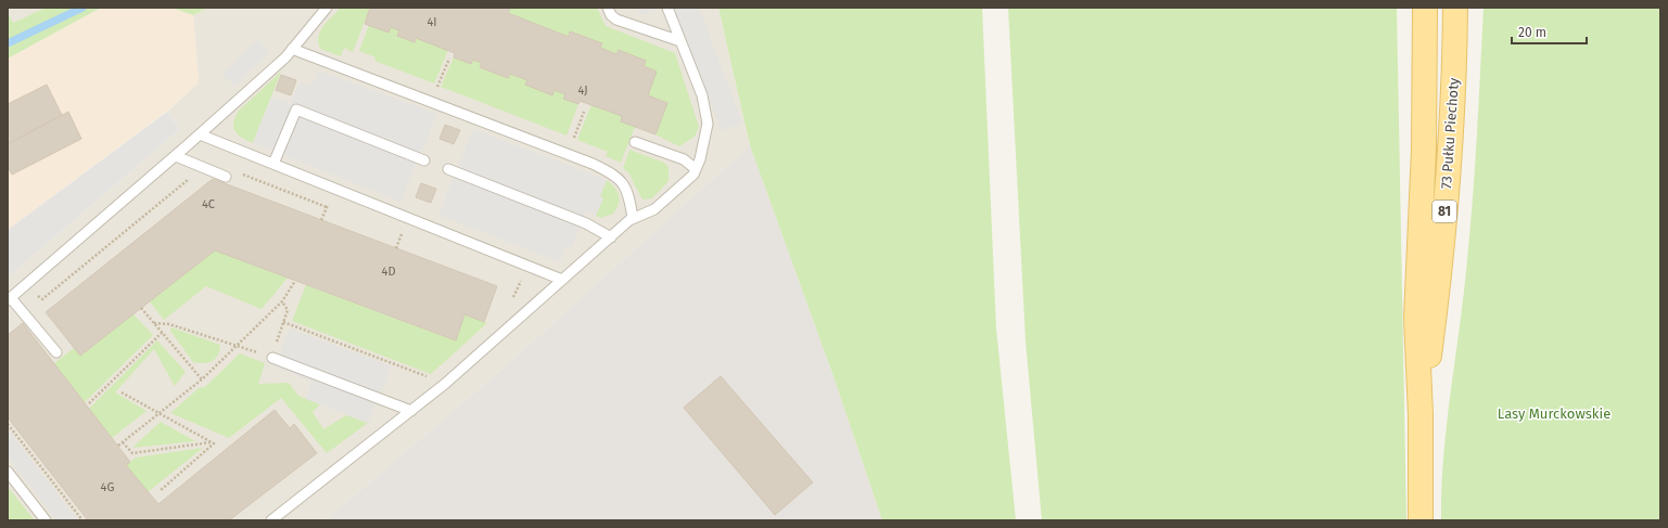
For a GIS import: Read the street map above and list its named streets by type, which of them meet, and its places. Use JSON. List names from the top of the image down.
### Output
{
  "streets": {
    "main road": ["73 Pułku Piechoty", "81"]
  },
  "parks": ["Lasy Murckowskie"],
  "house_numbers": [
    "4I",
    "4J",
    "4C",
    "4D",
    "4G"
  ],
  "scale_bar": "20 m"
}
